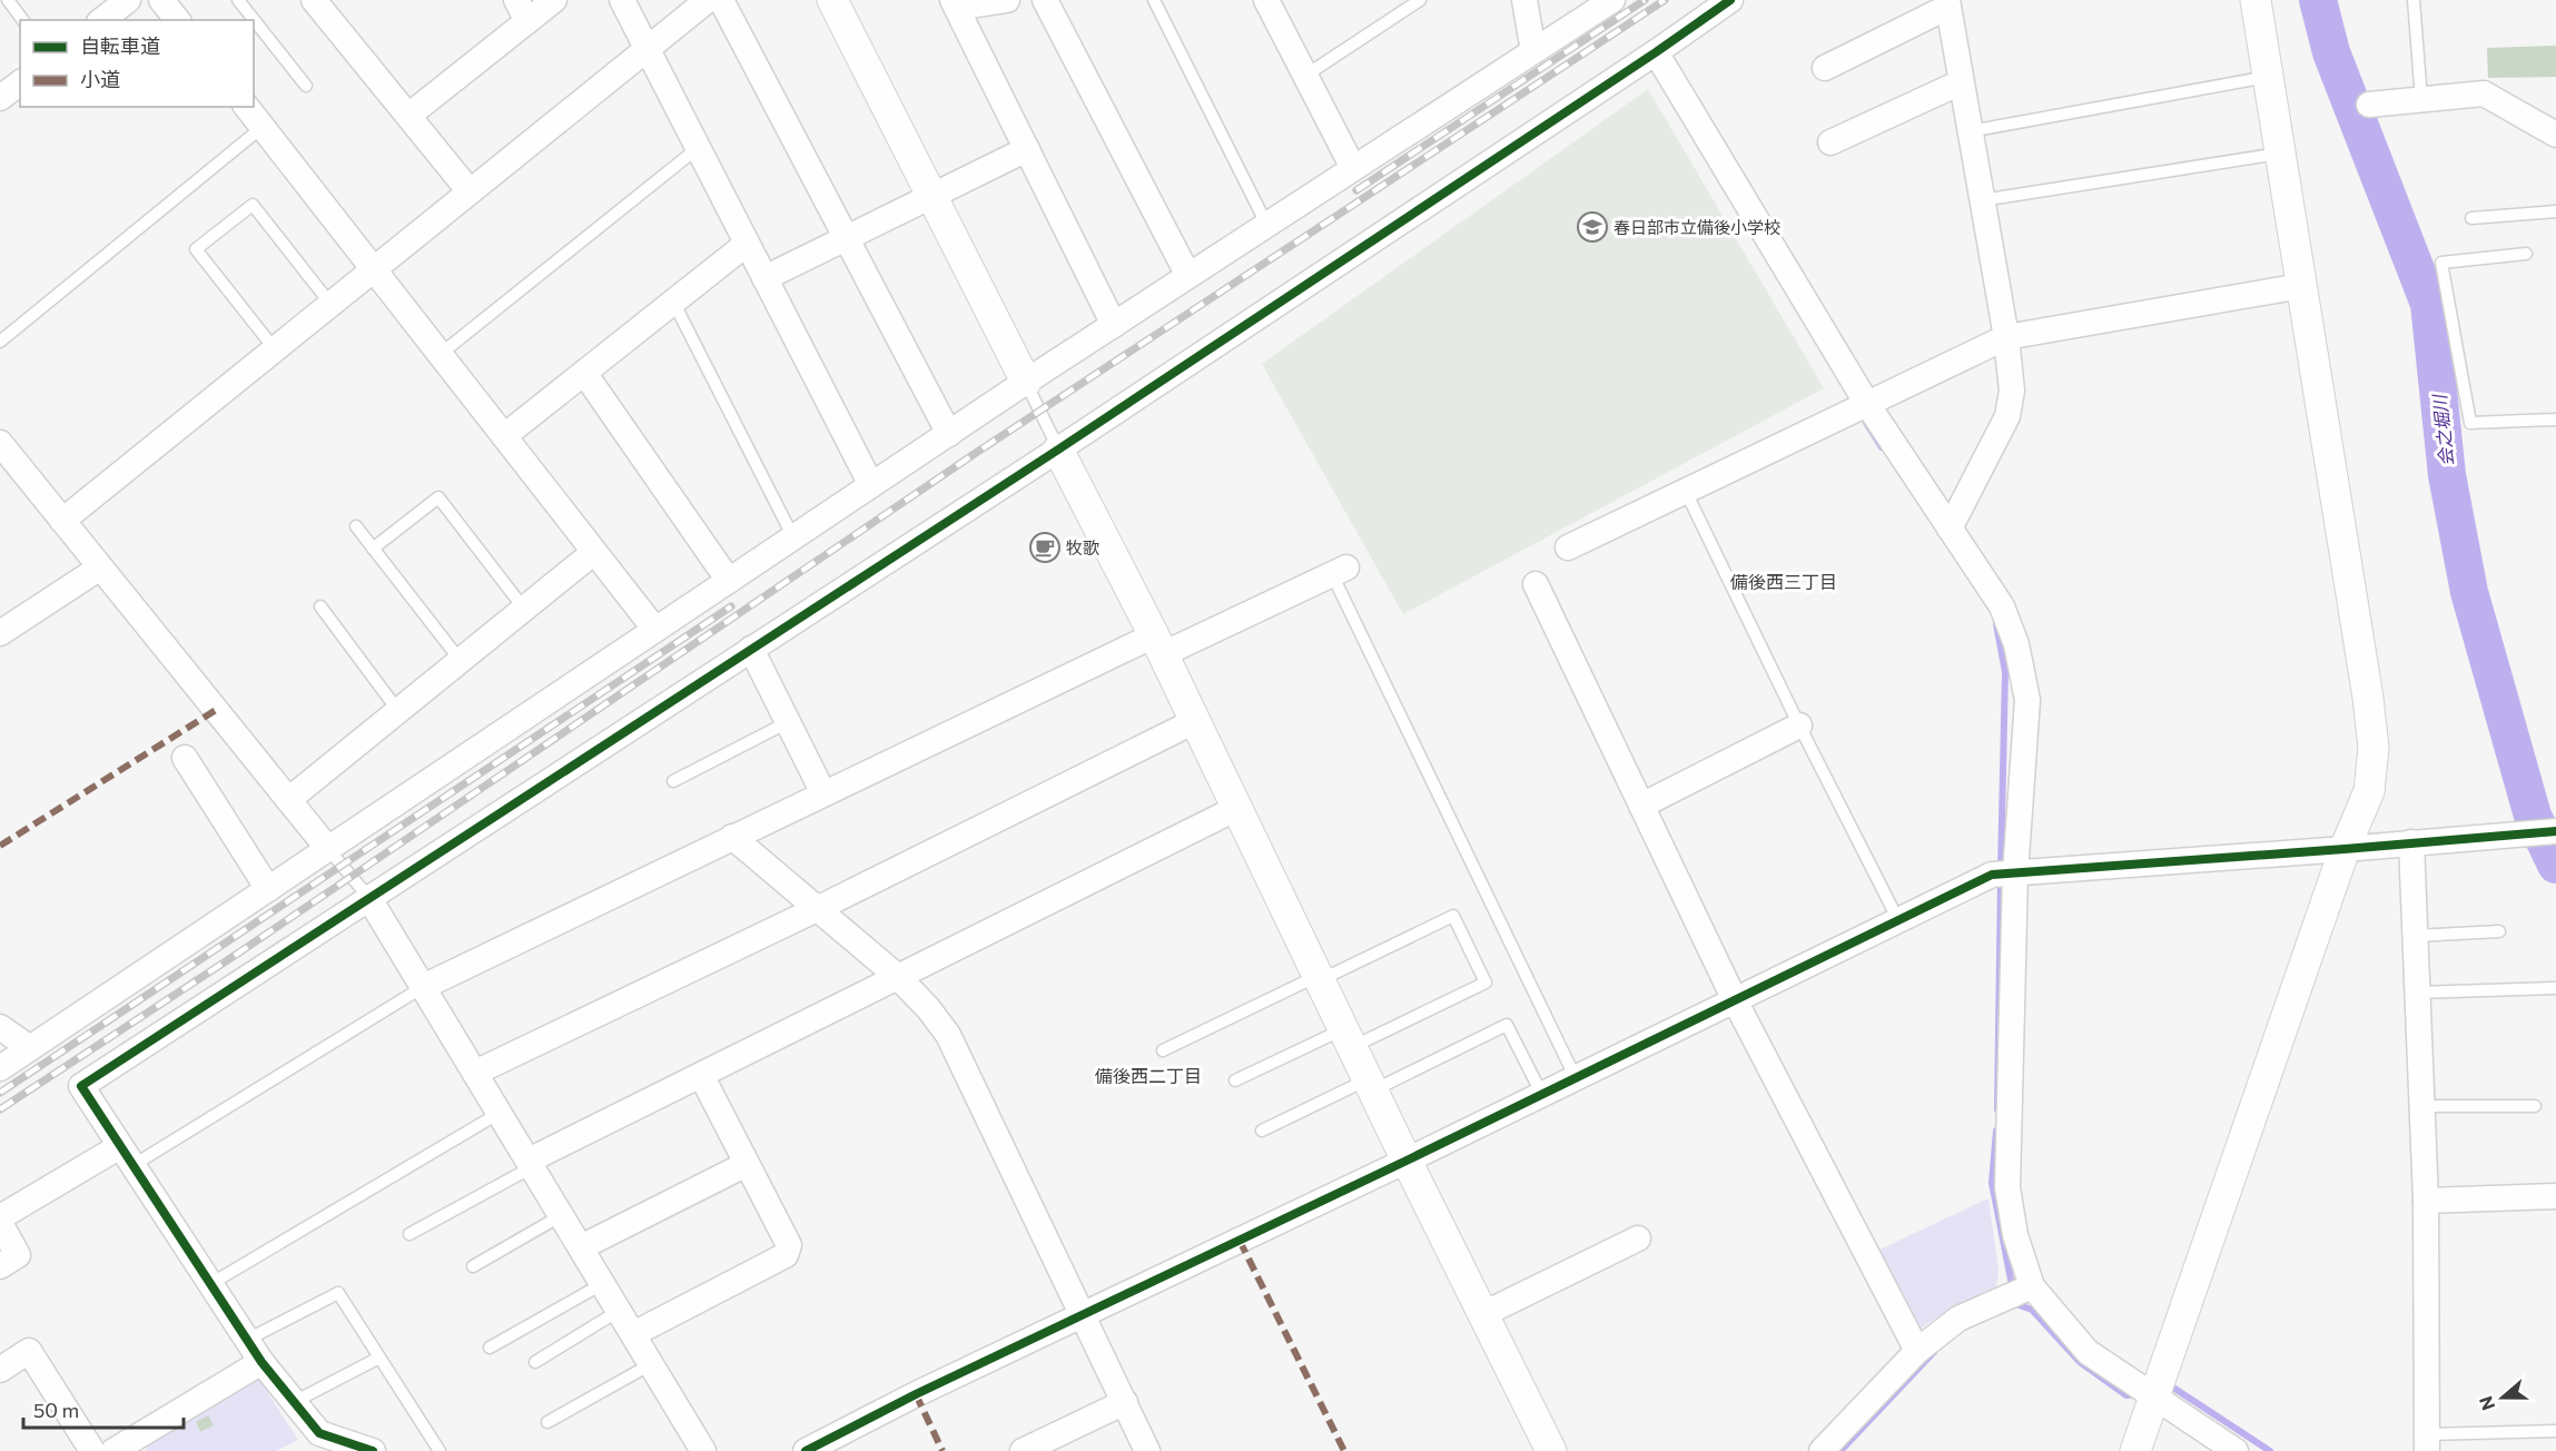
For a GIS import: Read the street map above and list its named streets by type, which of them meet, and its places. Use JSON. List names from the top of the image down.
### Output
{
  "districts": ["備後西三丁目", "備後西二丁目"],
  "water": ["会之堀川"],
  "places": {
    "school or university": ["春日部市立備後小学校"],
    "cafe": ["牧歌"]
  },
  "legend": ["自転車道", "小道"],
  "scale_bar": "50 m",
  "north": "left"
}
